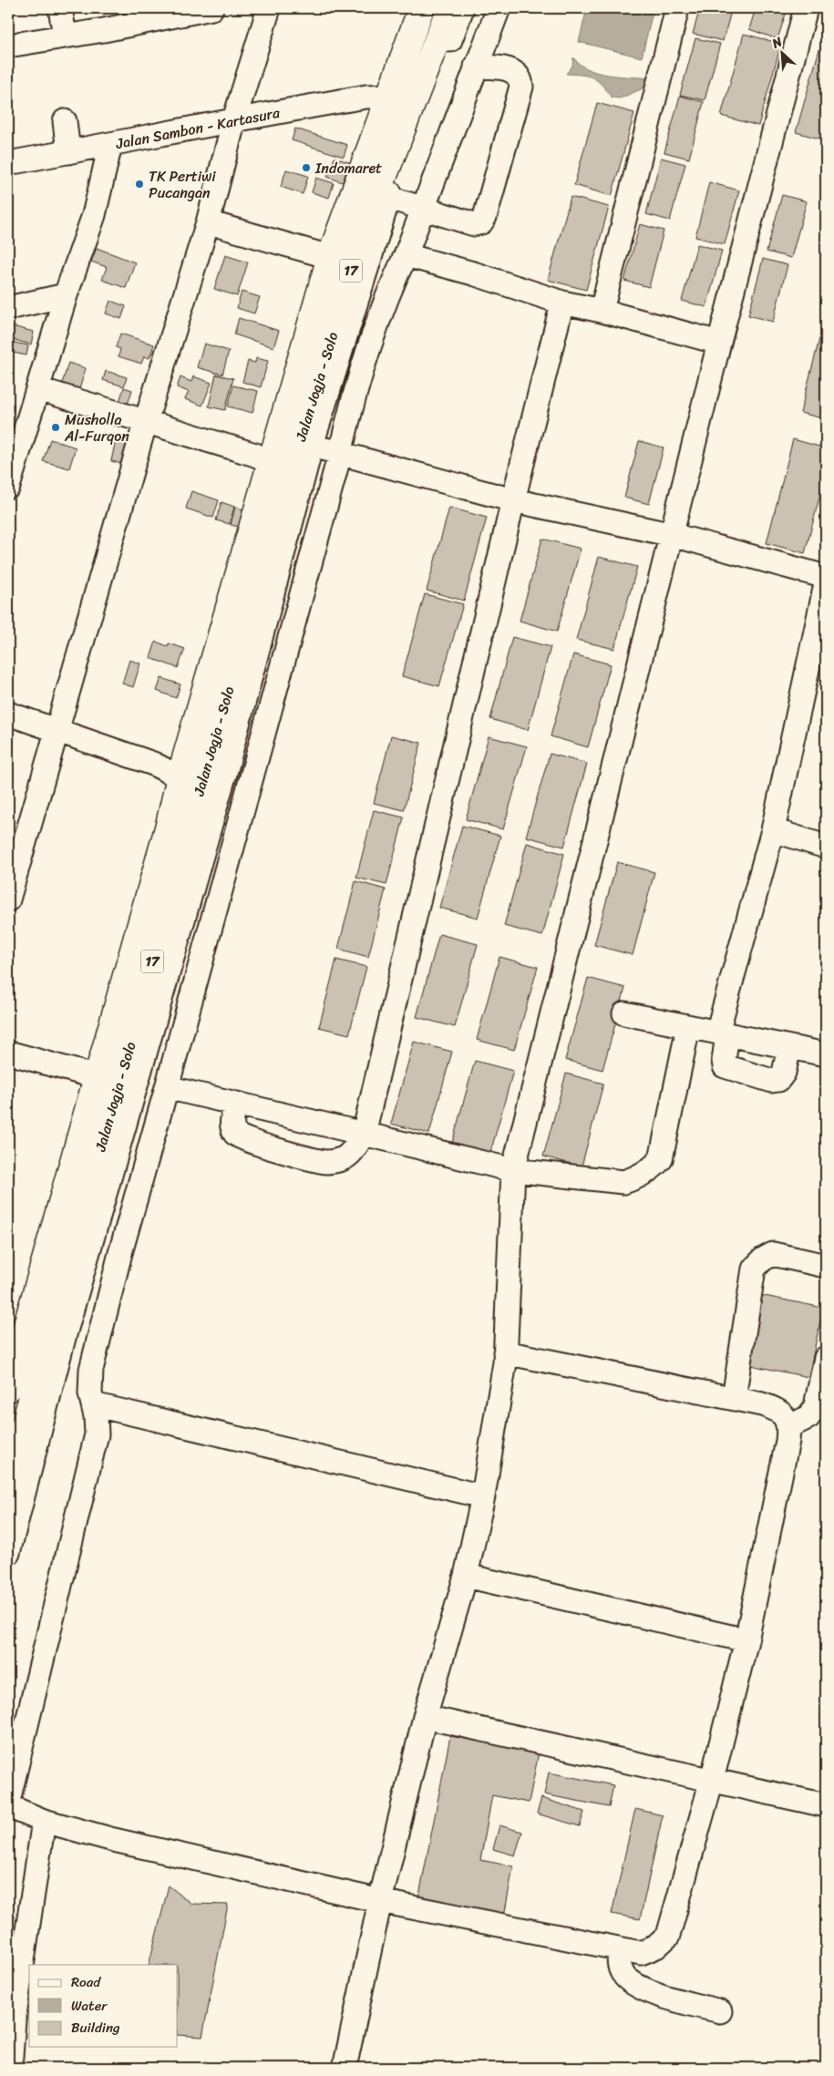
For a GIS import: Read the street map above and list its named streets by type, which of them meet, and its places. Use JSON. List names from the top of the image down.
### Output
{
  "streets": {
    "highway": ["17", "Jalan Jogja - Solo"],
    "street": ["Jalan Sambon - Kartasura"]
  },
  "crossings": [
    ["Jalan Sambon - Kartasura", "Jalan Jogja - Solo"]
  ],
  "places": ["Indomaret", "TK Pertiwi Pucangan", "Musholla Al-Furqon"],
  "legend": ["Road", "Water", "Building"],
  "north": "top left"
}
